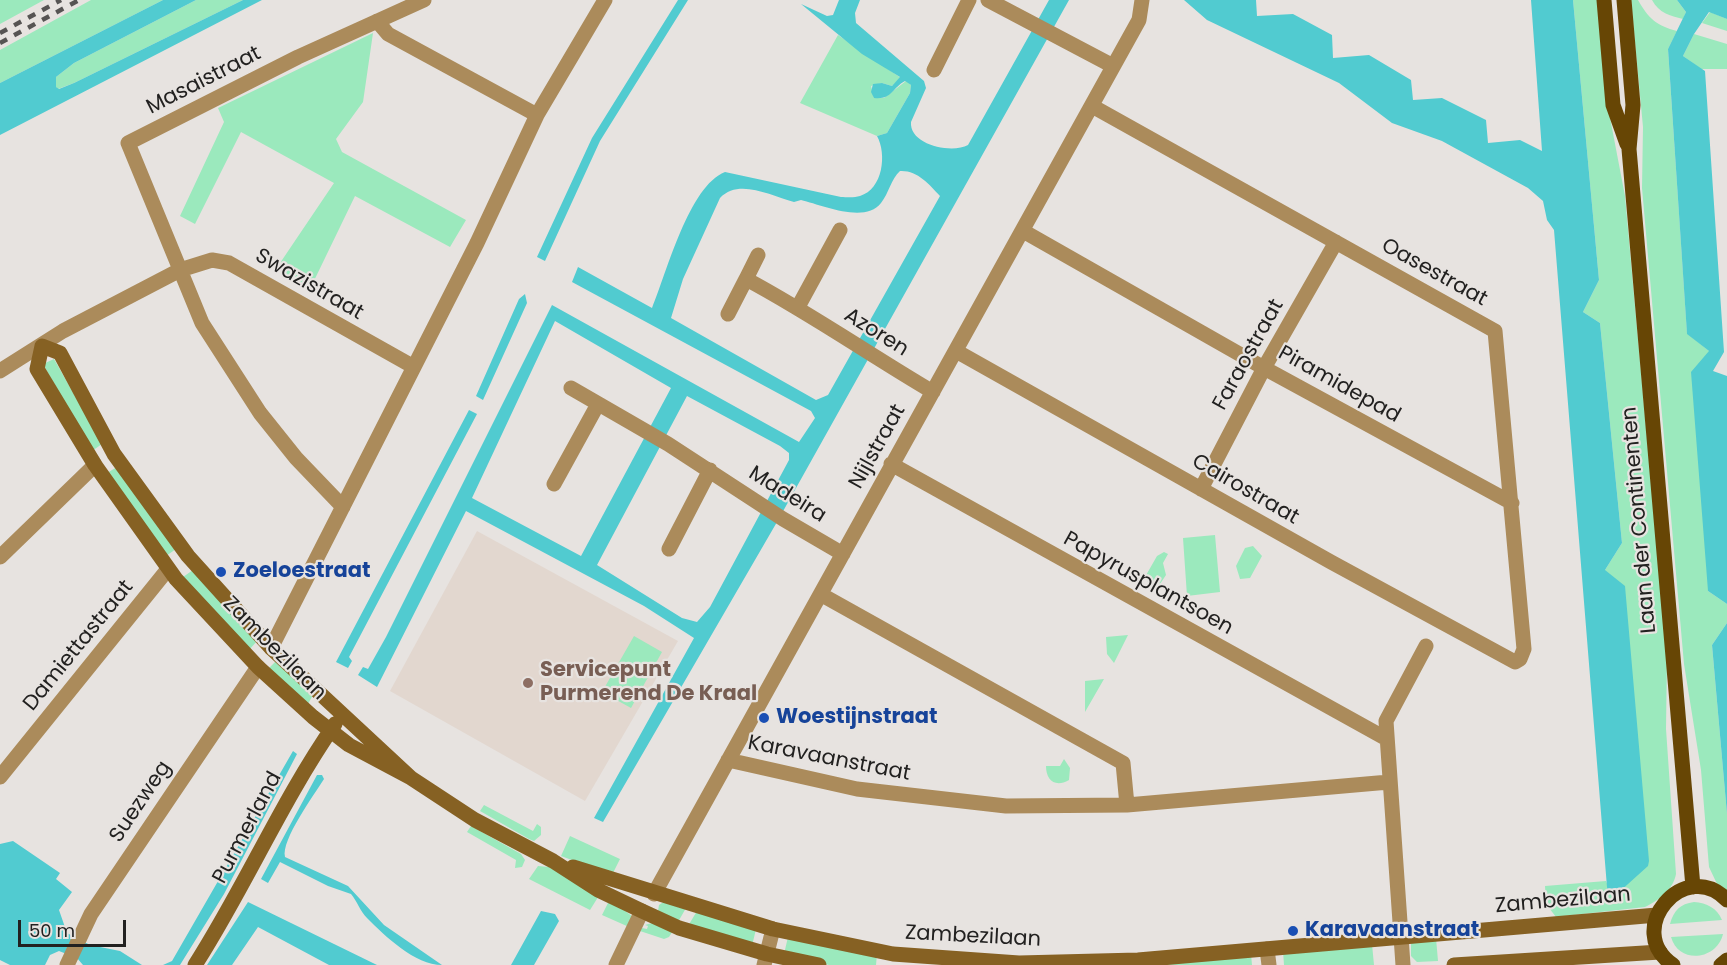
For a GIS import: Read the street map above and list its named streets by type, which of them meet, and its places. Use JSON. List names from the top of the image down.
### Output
{
  "streets": {
    "main road": ["Laan der Continenten"],
    "street": [
      "Masaistraat",
      "Oasestraat",
      "Swazistraat",
      "Azoren",
      "Faraostraat",
      "Piramidepad",
      "Nijlstraat",
      "Cairostraat",
      "Madeira",
      "Papyrusplantsoen",
      "Damiettastraat",
      "Zambezilaan",
      "Karavaanstraat",
      "Suezweg",
      "Purmerland"
    ]
  },
  "crossings": [
    ["Masaistraat", "Swazistraat"],
    ["Oasestraat", "Faraostraat"],
    ["Oasestraat", "Piramidepad"],
    ["Oasestraat", "Nijlstraat"],
    ["Oasestraat", "Cairostraat"],
    ["Azoren", "Nijlstraat"],
    ["Faraostraat", "Piramidepad"],
    ["Faraostraat", "Cairostraat"],
    ["Piramidepad", "Nijlstraat"],
    ["Nijlstraat", "Cairostraat"],
    ["Nijlstraat", "Madeira"],
    ["Nijlstraat", "Papyrusplantsoen"],
    ["Nijlstraat", "Zambezilaan"],
    ["Nijlstraat", "Karavaanstraat"],
    ["Damiettastraat", "Zambezilaan"],
    ["Zambezilaan", "Suezweg"],
    ["Zambezilaan", "Purmerland"]
  ],
  "places": [
    "Zoeloestraat",
    "Servicepunt Purmerend De Kraal",
    "Woestijnstraat",
    "Karavaanstraat"
  ],
  "scale_bar": "50 m"
}
